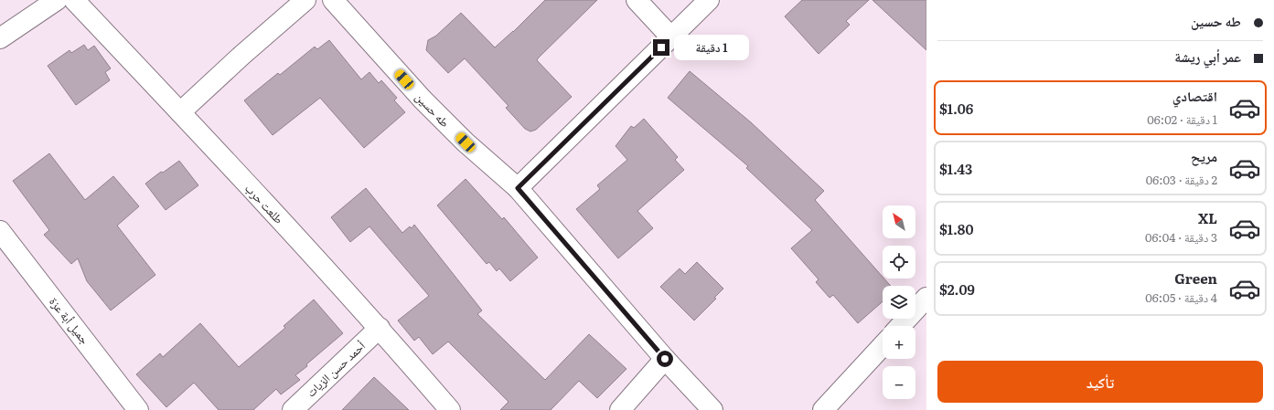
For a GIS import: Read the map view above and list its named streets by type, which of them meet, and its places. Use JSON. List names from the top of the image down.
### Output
{
  "streets": {
    "street": [
      "طه حسين",
      "طلعت حرب",
      "جميل أبة عزة",
      "أحمد حسن الزيات"
    ]
  },
  "crossings": [
    ["طلعت حرب", "أحمد حسن الزيات"]
  ],
  "north": "top left",
  "page": {
    "banner": ["طه حسين", "عمر أبي ريشة"],
    "bubble": "1 دقيقة",
    "list": [
      {
        "name": "اقتصادي",
        "note": "1 دقيقة · 06:02",
        "value": "$1.06"
      },
      {
        "name": "مريح",
        "note": "2 دقيقة · 06:03",
        "value": "$1.43"
      },
      {
        "name": "XL",
        "note": "3 دقيقة · 06:04",
        "value": "$1.80"
      },
      {
        "name": "Green",
        "note": "4 دقيقة · 06:05",
        "value": "$2.09"
      }
    ],
    "map_buttons": ["+", "−"],
    "buttons": "تأكيد"
  }
}
